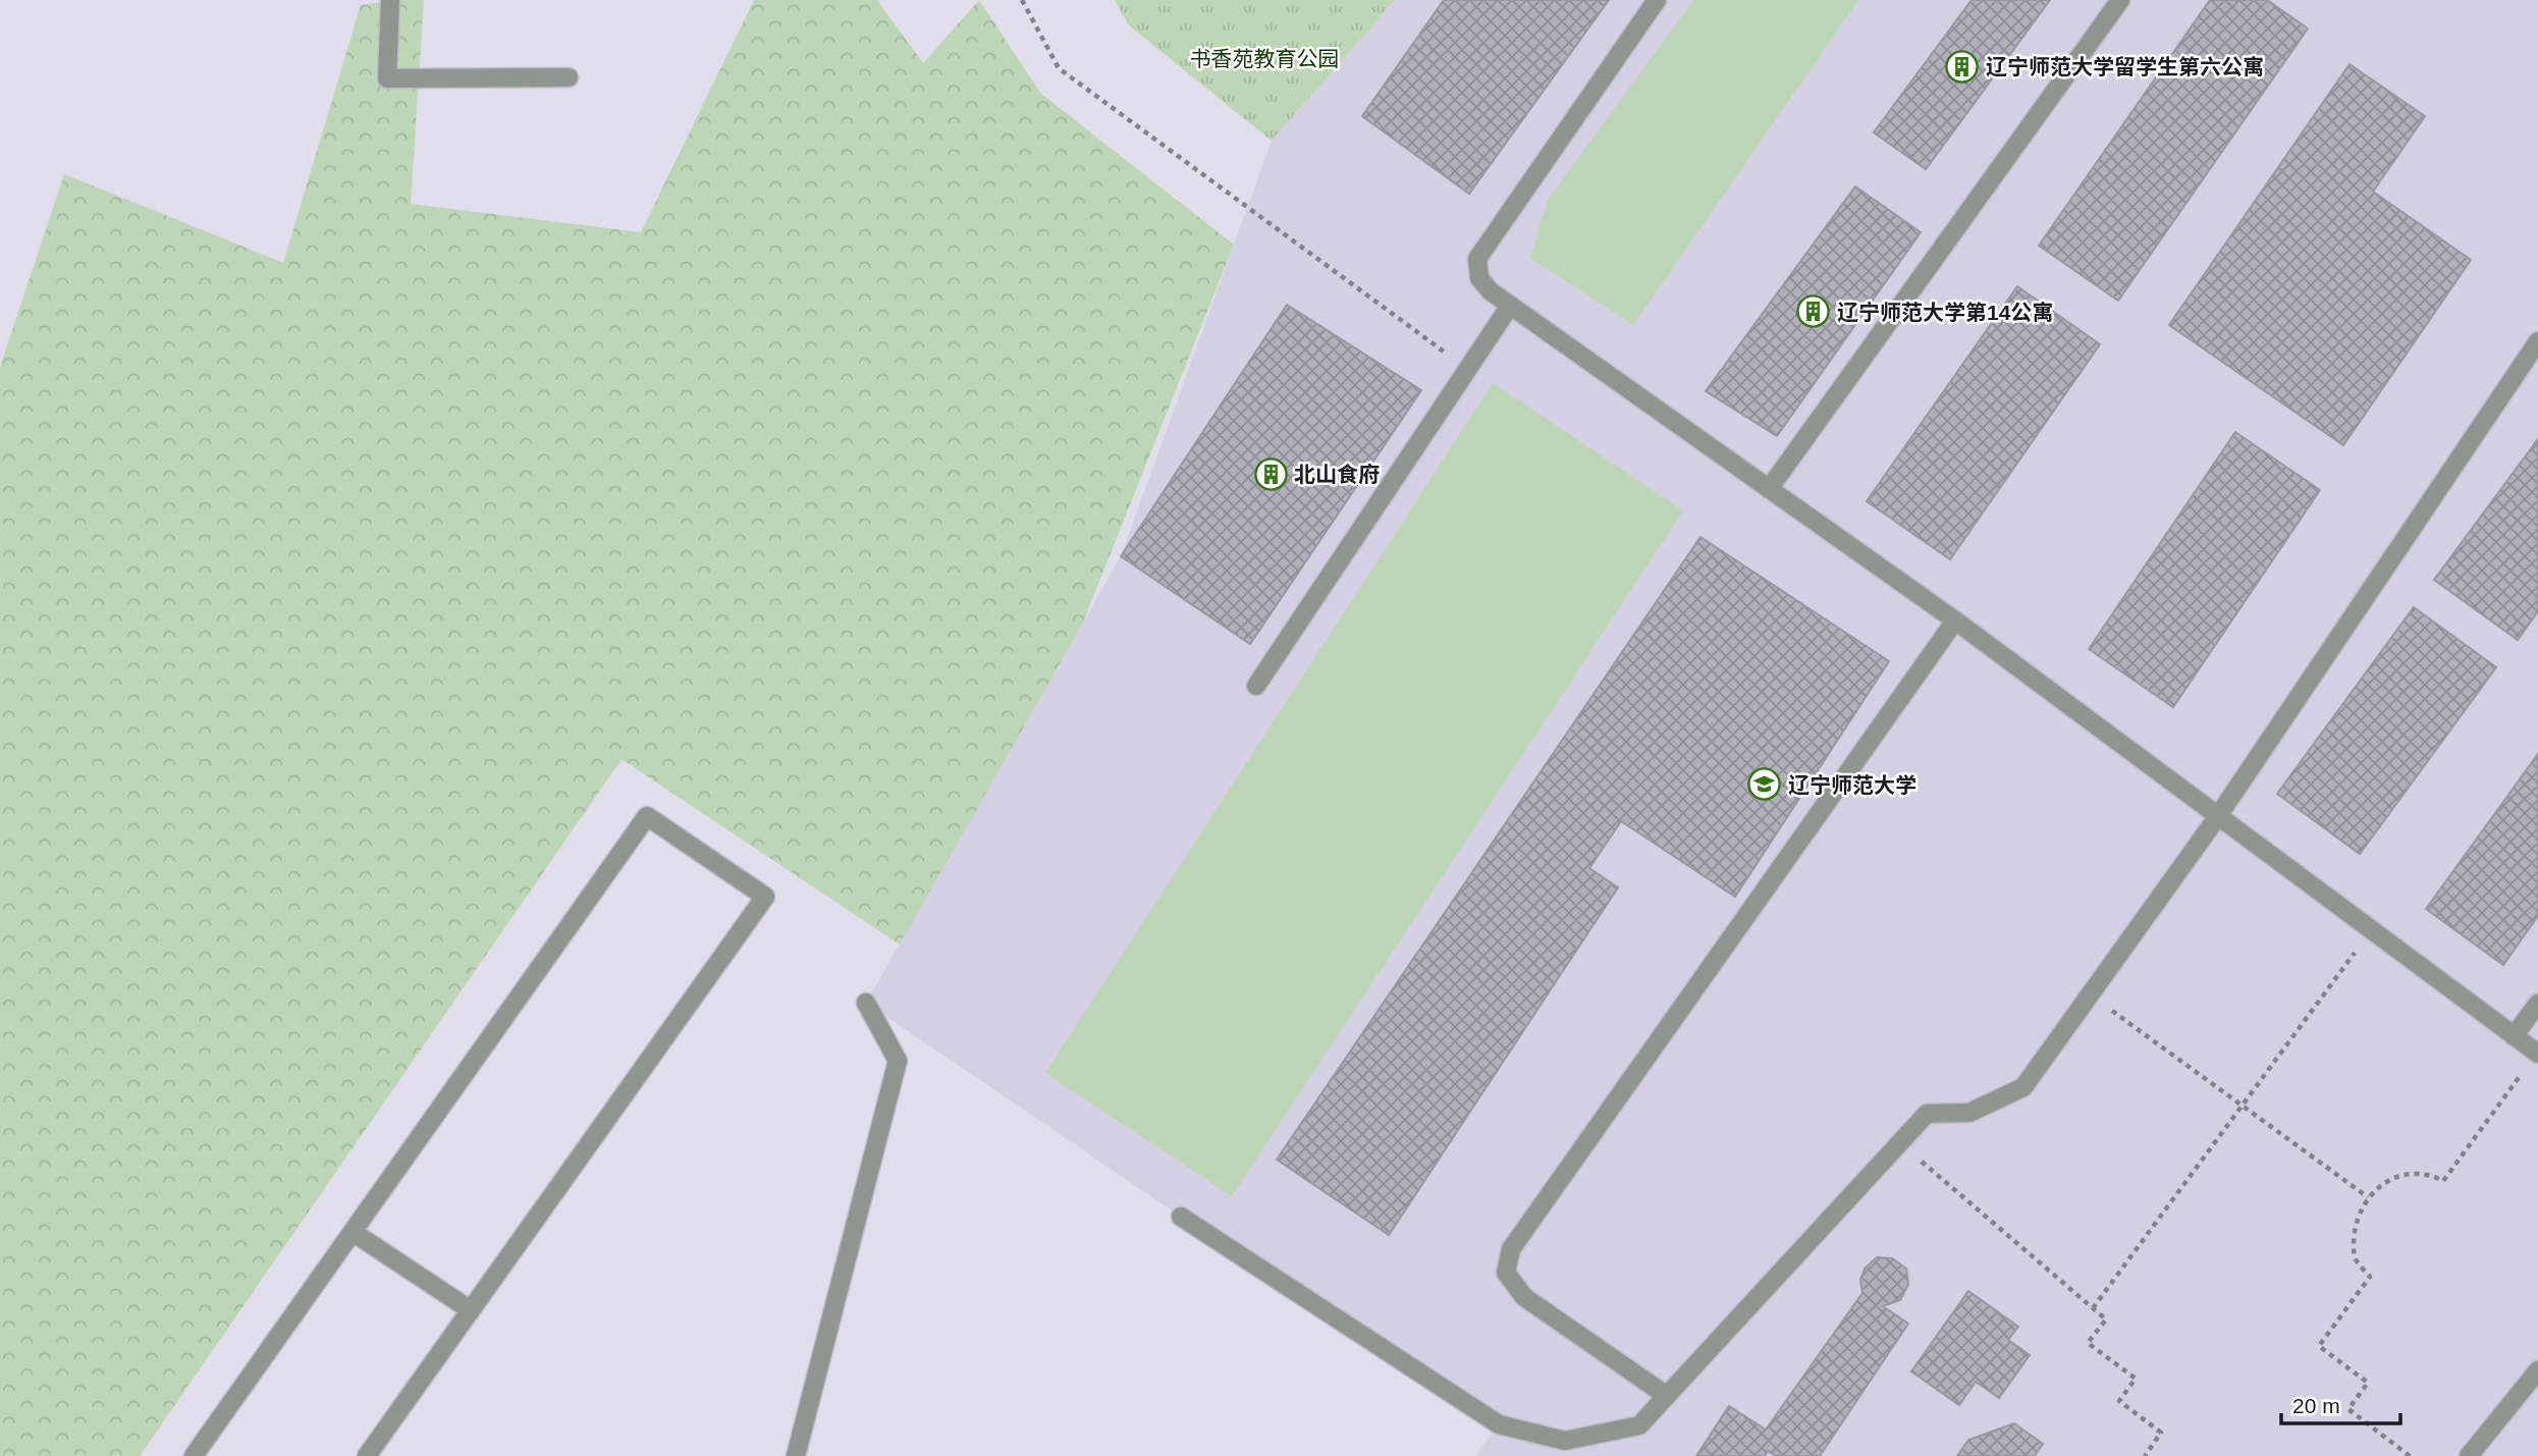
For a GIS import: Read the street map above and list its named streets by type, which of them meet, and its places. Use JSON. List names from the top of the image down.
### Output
{
  "parks": ["书香苑教育公园"],
  "places": {
    "building": ["辽宁师范大学留学生第六公寓", "辽宁师范大学第14公寓", "北山食府"],
    "school or university": ["辽宁师范大学"]
  },
  "scale_bar": "20 m"
}
